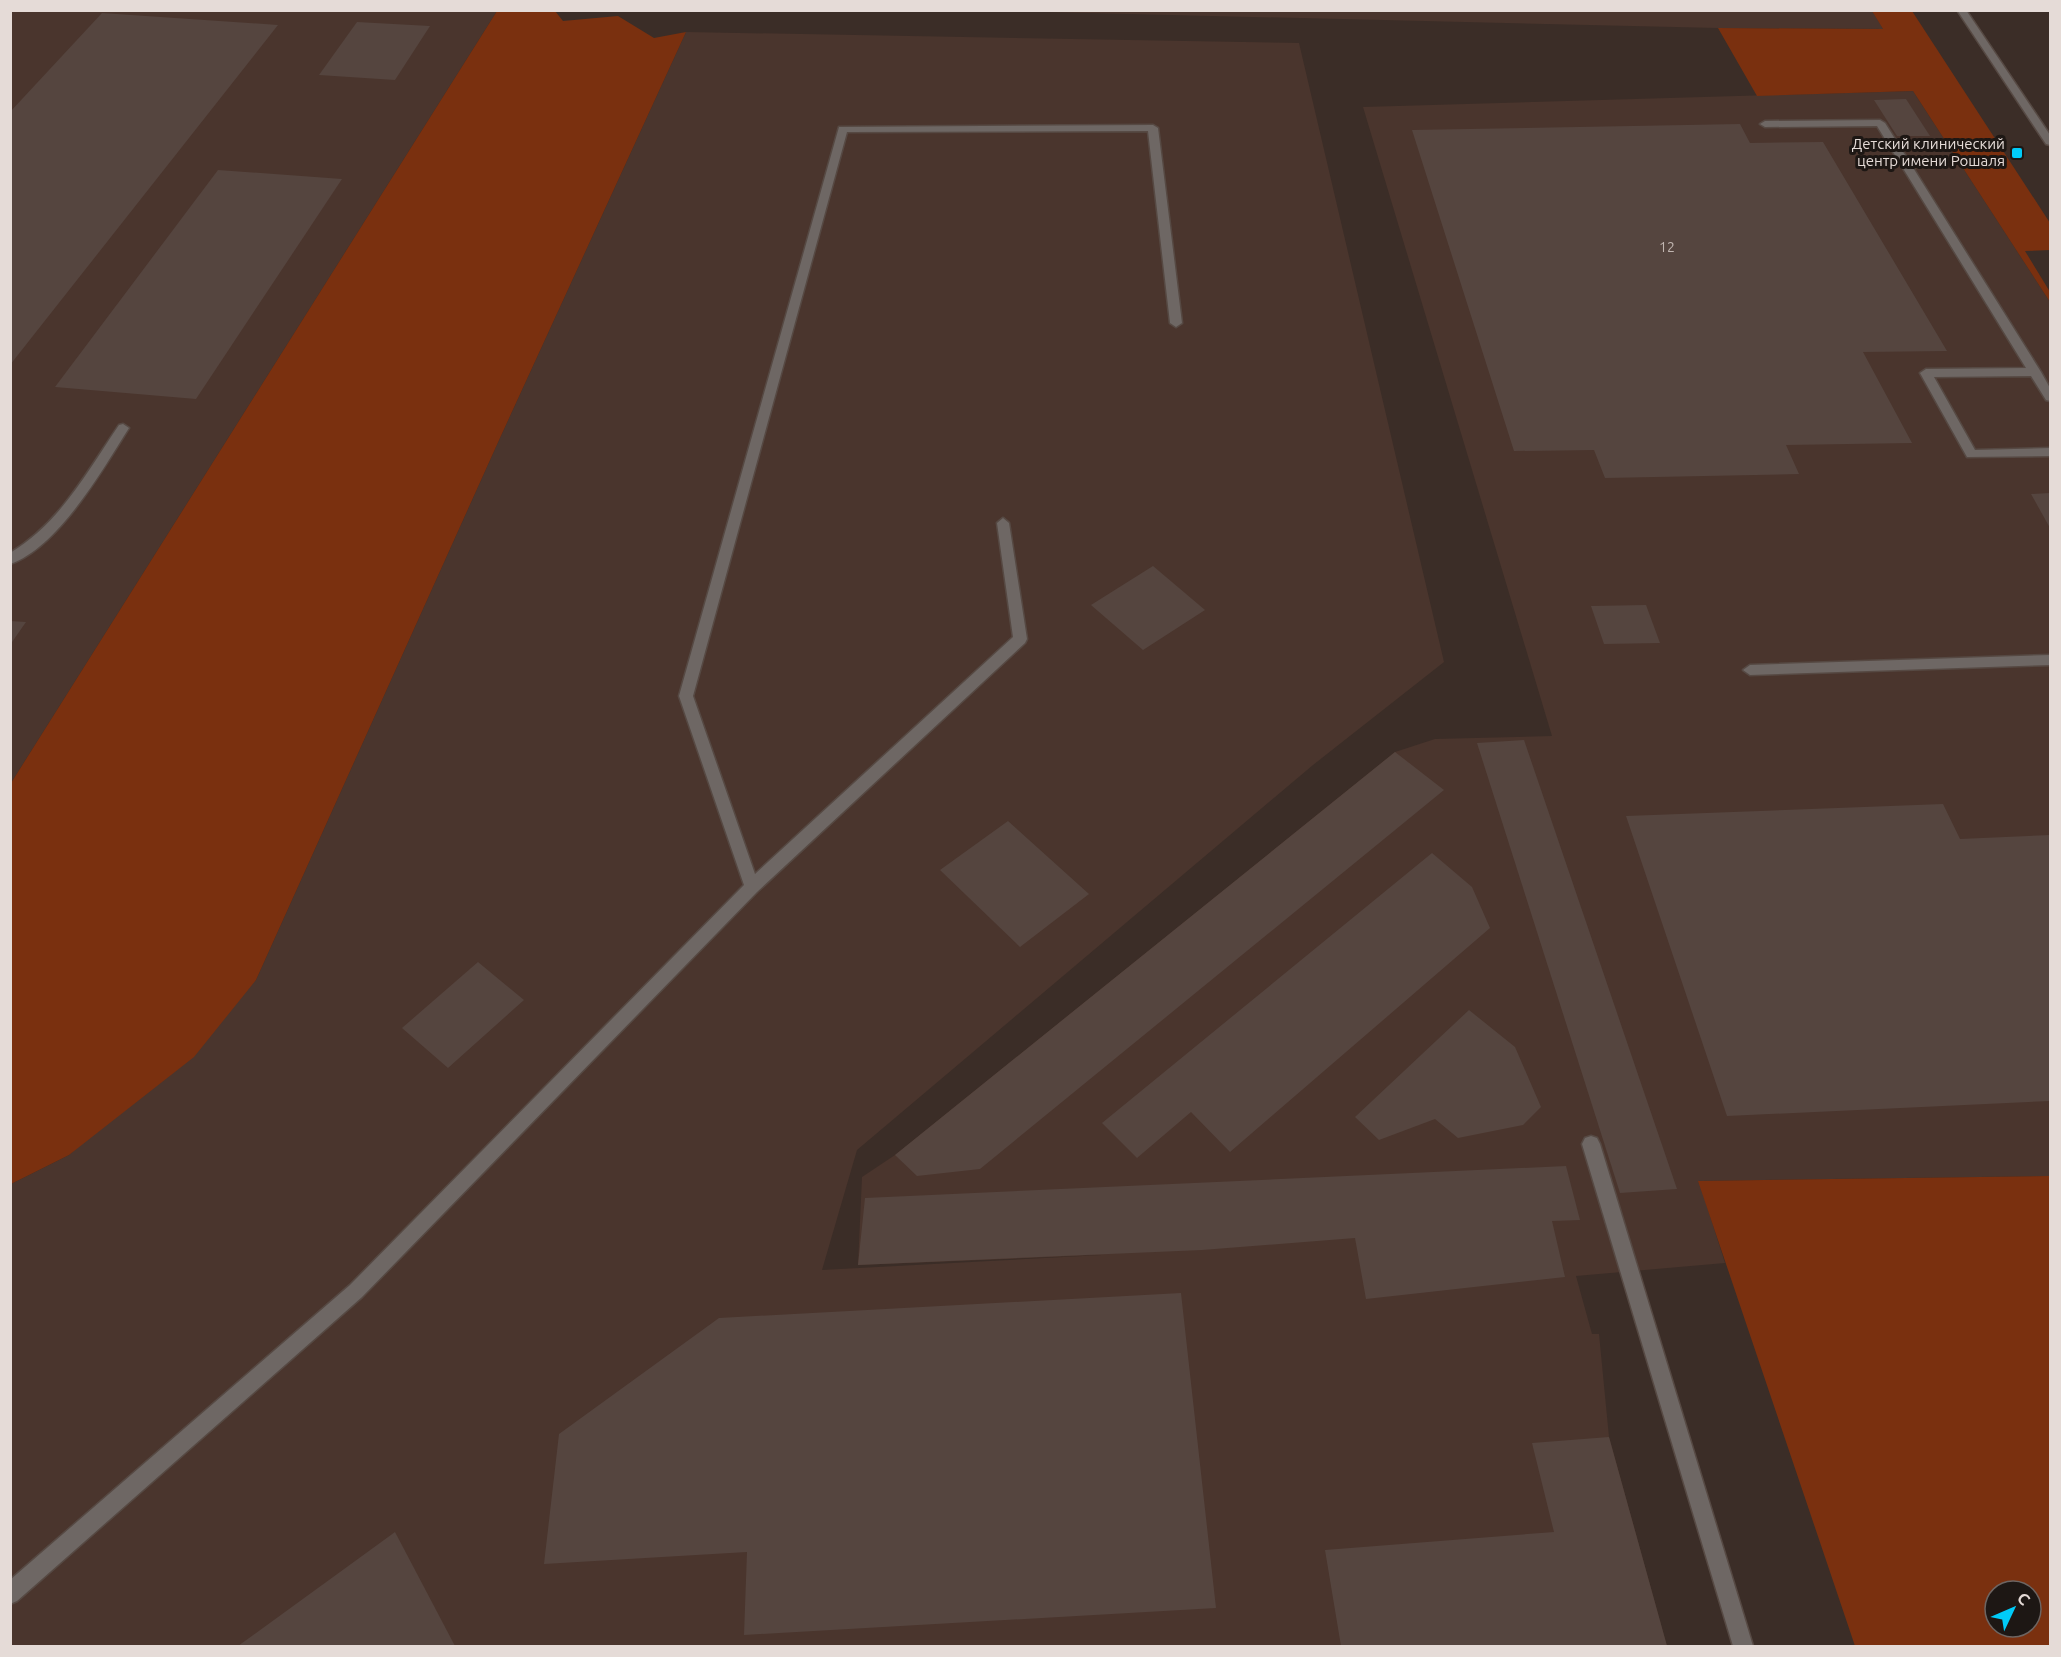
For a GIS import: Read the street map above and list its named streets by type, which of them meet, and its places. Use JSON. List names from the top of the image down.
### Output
{
  "places": {
    "transit": ["Детский клинический центр имени Рошаля"]
  },
  "house_numbers": ["12"],
  "north": "top right"
}
